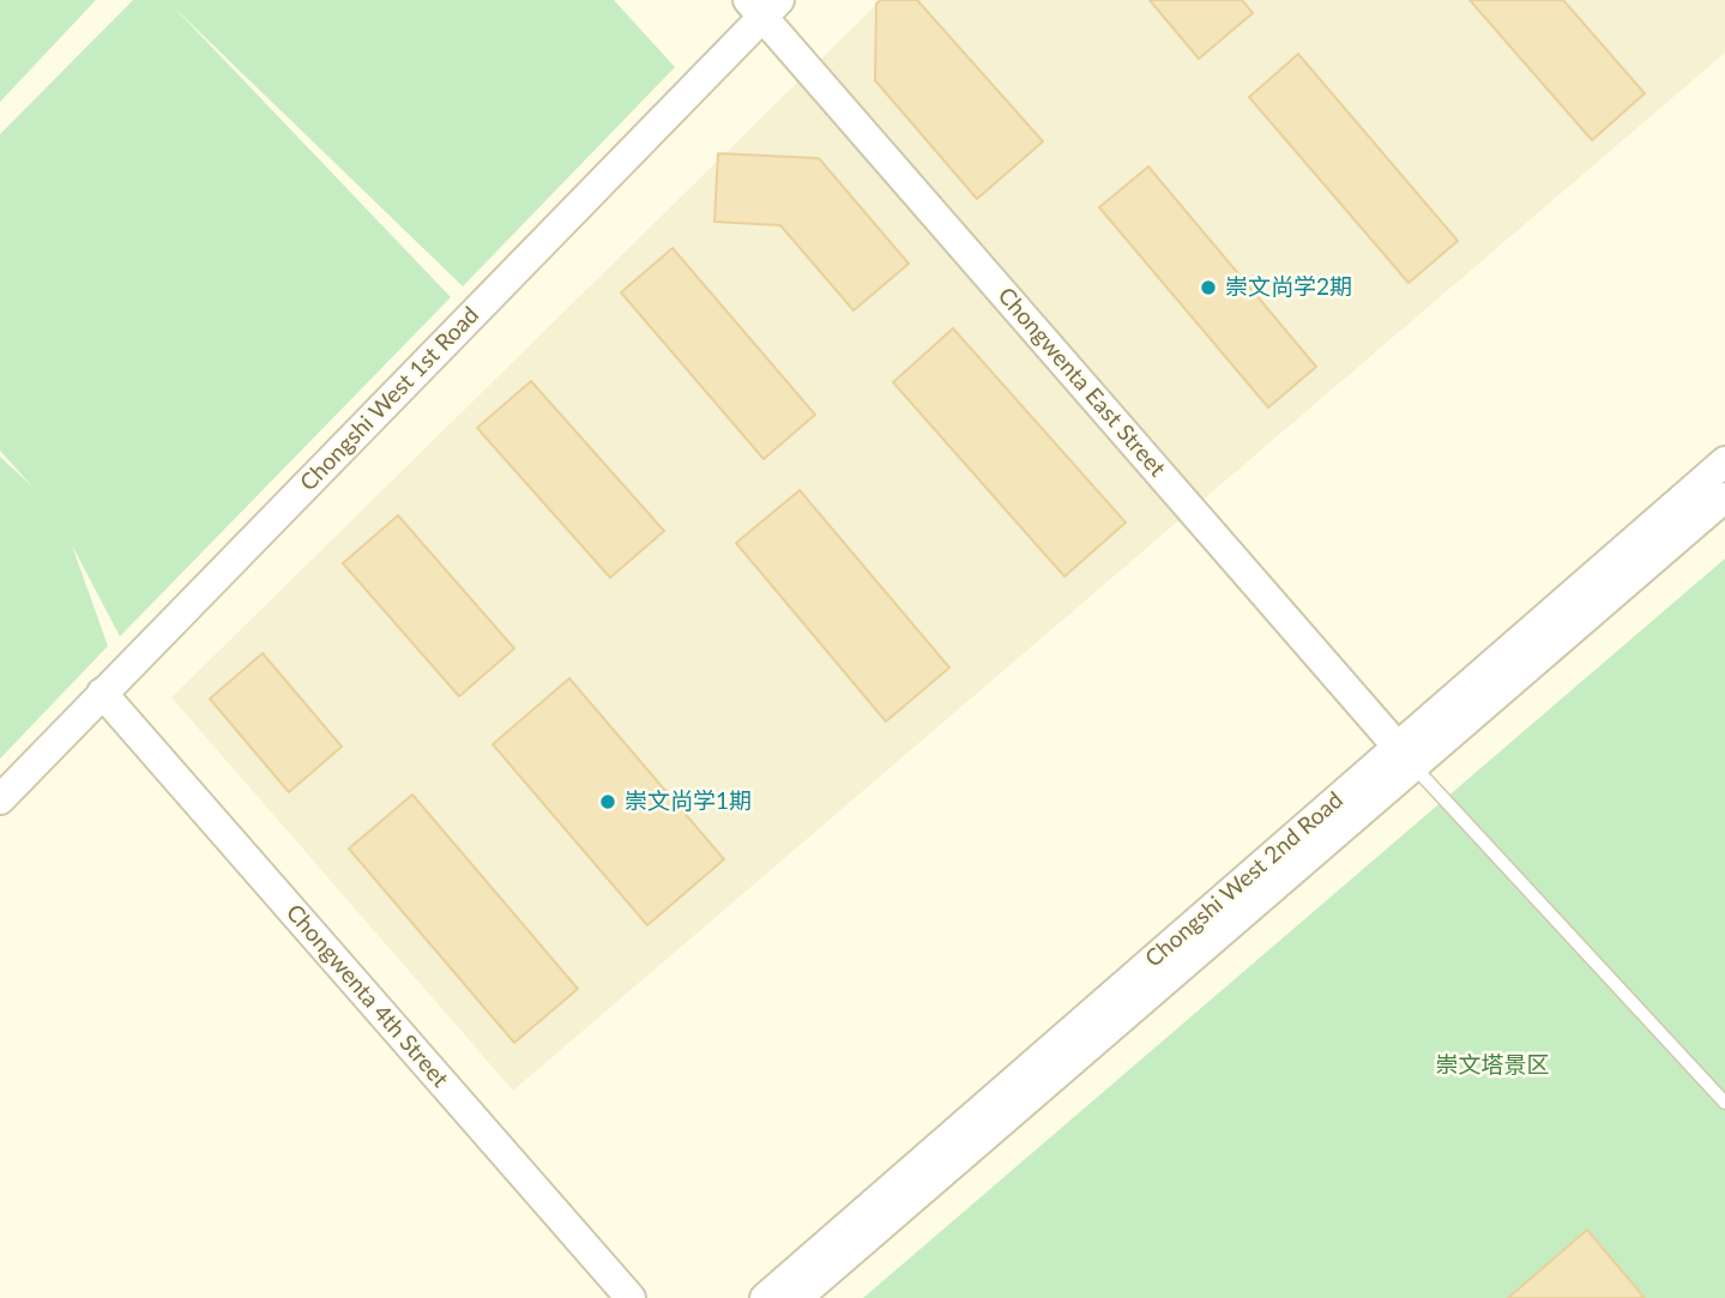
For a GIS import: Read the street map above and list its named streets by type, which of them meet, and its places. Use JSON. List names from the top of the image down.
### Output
{
  "streets": {
    "street": [
      "Chongwenta East Street",
      "Chongshi West 1st Road",
      "Chongshi West 2nd Road",
      "Chongwenta 4th Street"
    ]
  },
  "crossings": [
    ["Chongwenta East Street", "Chongshi West 1st Road"],
    ["Chongwenta East Street", "Chongshi West 2nd Road"],
    ["Chongshi West 1st Road", "Chongwenta 4th Street"]
  ],
  "parks": ["崇文塔景区"],
  "places": ["崇文尚学2期", "崇文尚学1期"]
}
